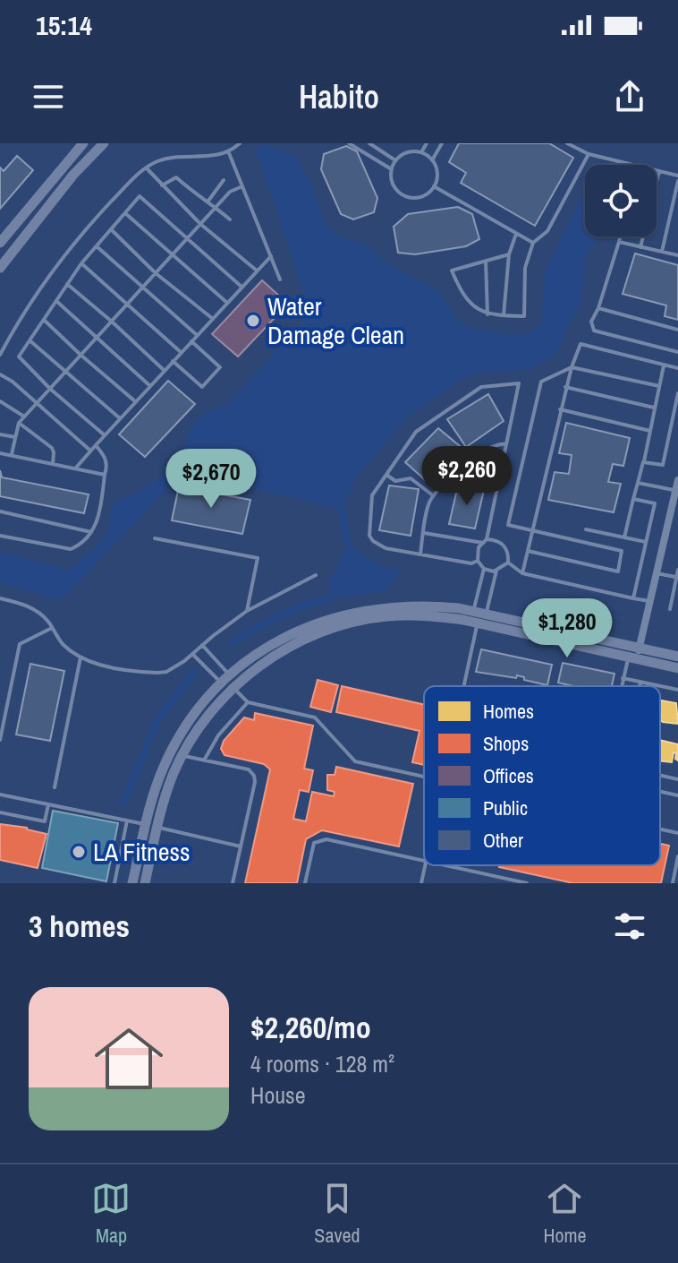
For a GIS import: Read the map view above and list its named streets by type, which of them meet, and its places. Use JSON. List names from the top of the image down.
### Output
{
  "places": ["Water Damage Clean", "LA Fitness"],
  "legend": [
    "Homes",
    "Shops",
    "Offices",
    "Public",
    "Other"
  ],
  "page": {
    "status": "15:14",
    "header": "Habito",
    "price": ["$2,260", "$2,670", "$1,280"],
    "heading": "3 homes",
    "list": [
      {
        "name": "$2,260/mo",
        "note": "4 rooms · 128 m² · House"
      }
    ],
    "tabs": ["Map", "Saved", "Home"]
  }
}
